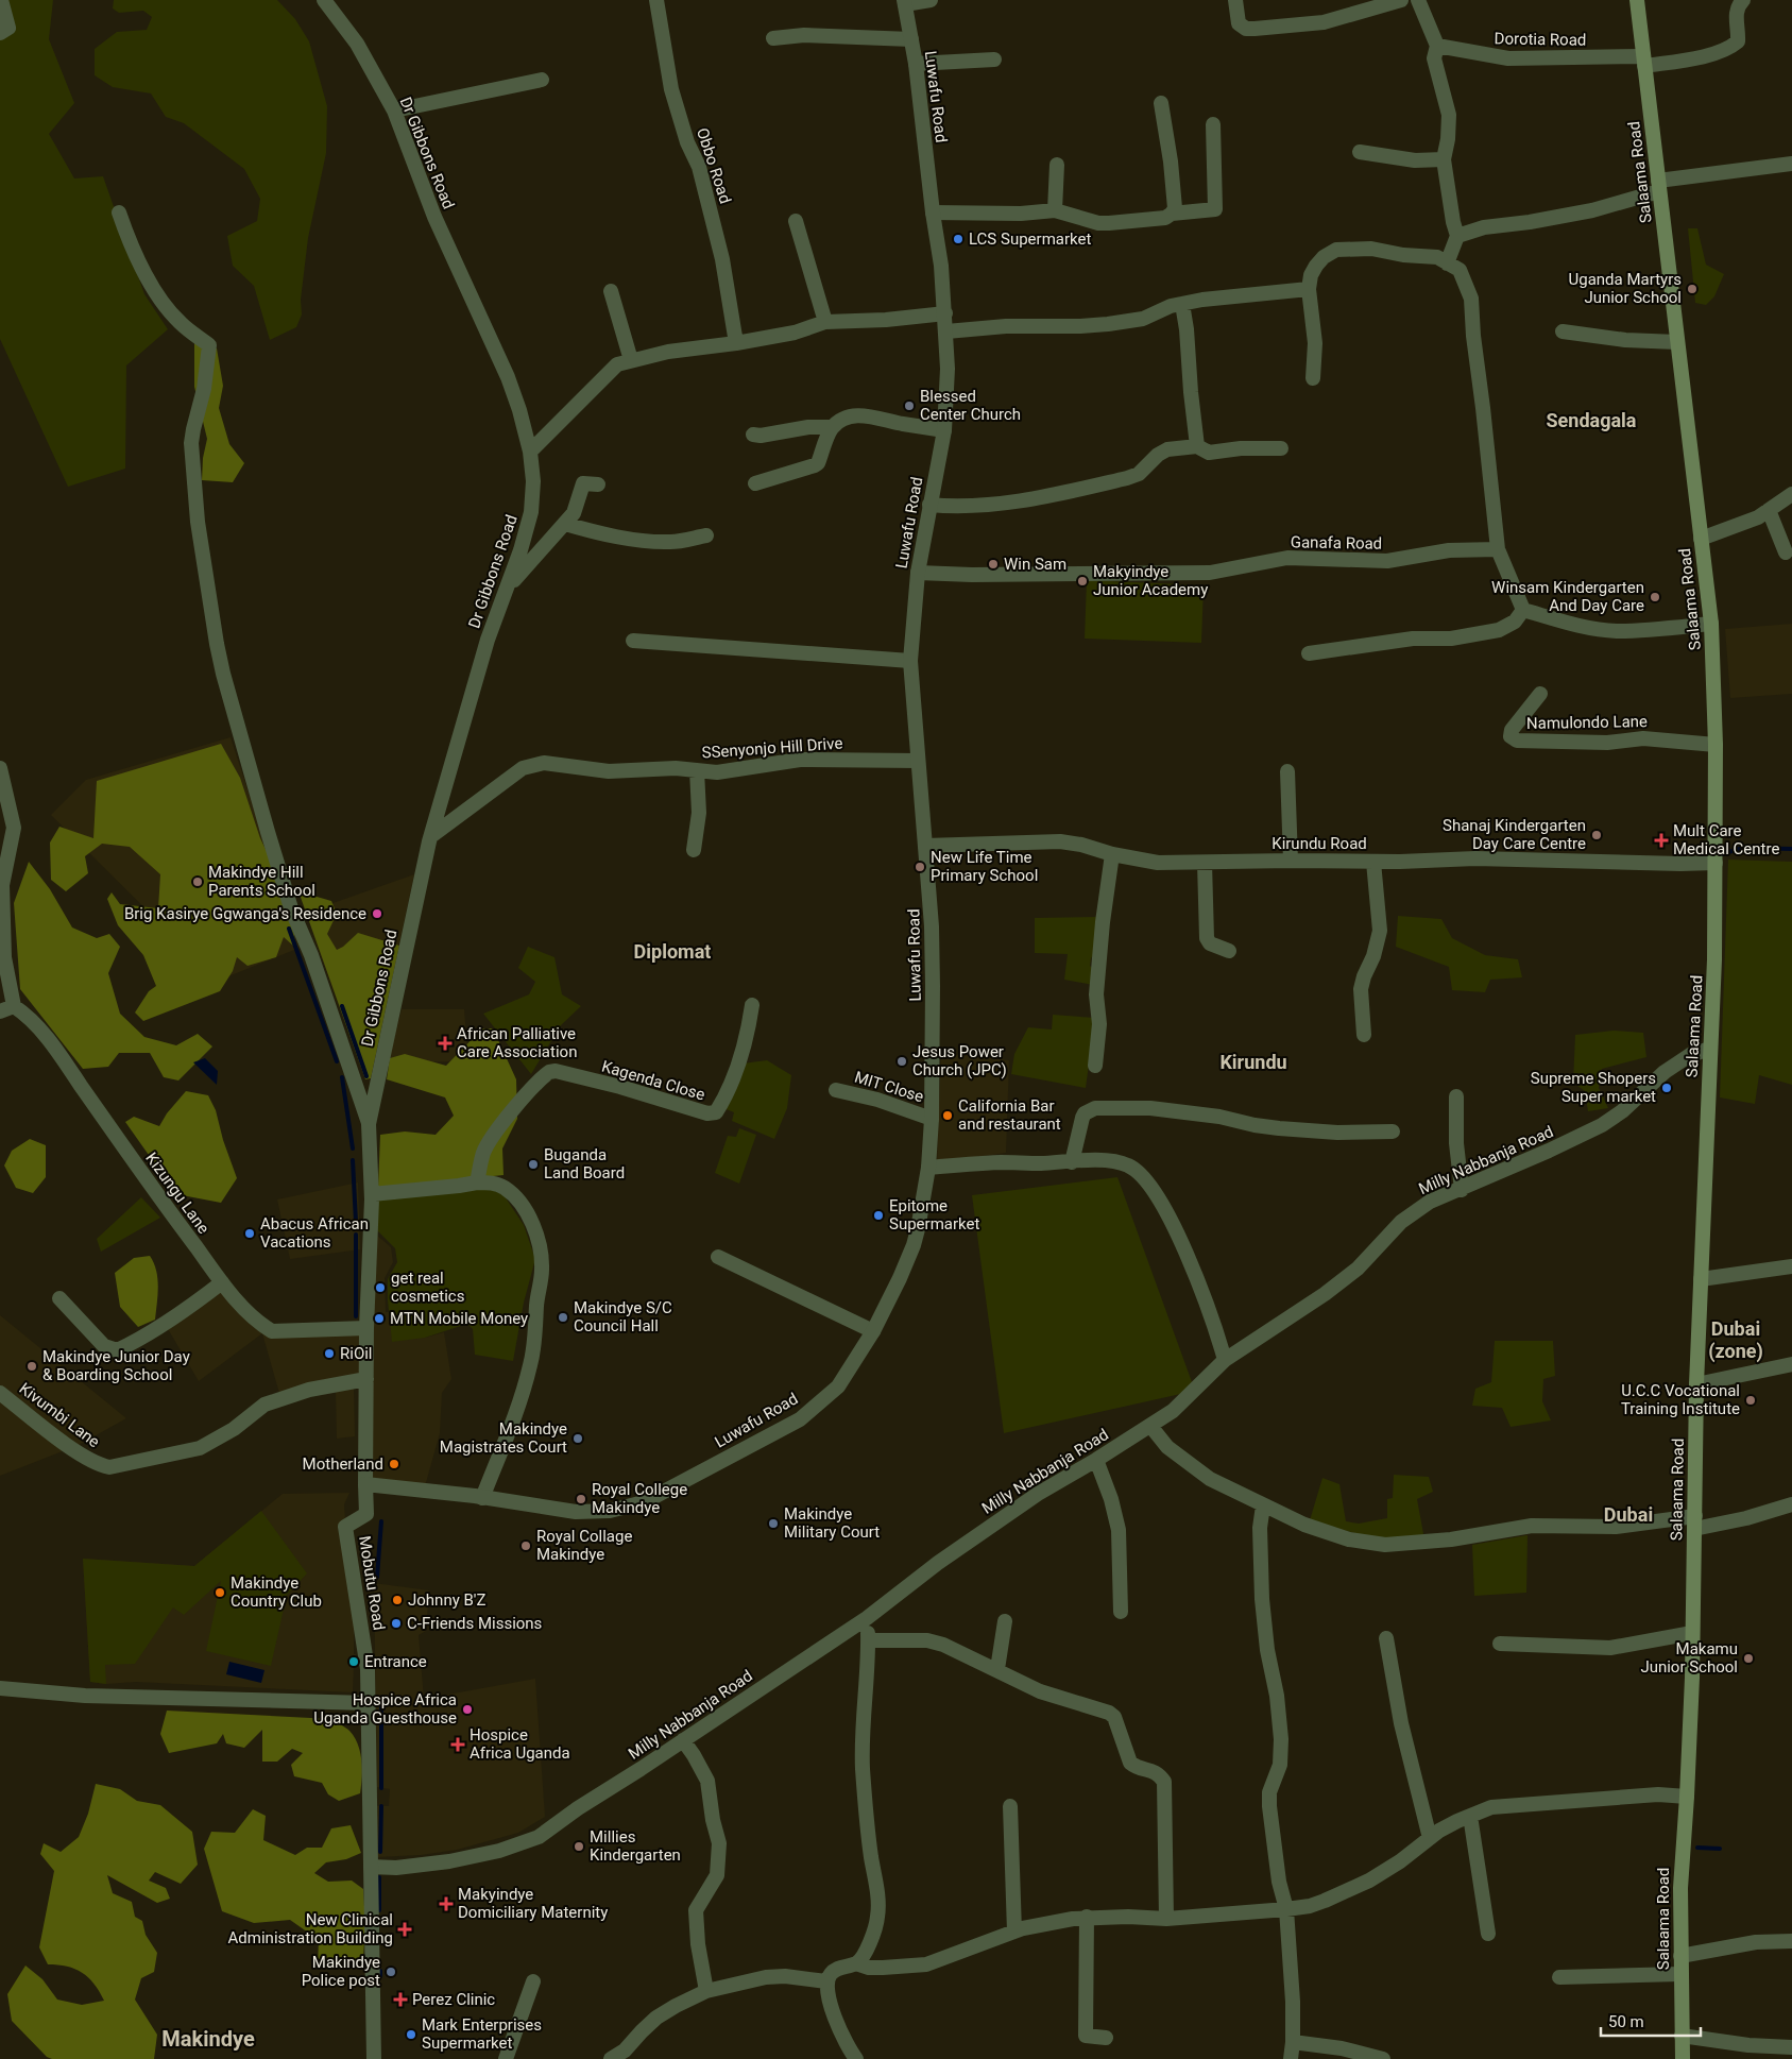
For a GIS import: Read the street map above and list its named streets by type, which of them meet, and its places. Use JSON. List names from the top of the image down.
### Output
{
  "streets": {
    "main road": ["Salaama Road"],
    "street": [
      "Dorotia Road",
      "Luwafu Road",
      "Dr Gibbons Road",
      "Obbo Road",
      "Ganafa Road",
      "Namulondo Lane",
      "SSenyonjo Hill Drive",
      "Kirundu Road",
      "Kagenda Close",
      "MIT Close",
      "Milly Nabbanja Road",
      "Kizungu Lane",
      "Kivumbi Lane",
      "Mobutu Road"
    ]
  },
  "crossings": [
    ["Dorotia Road", "Salaama Road"],
    ["Luwafu Road", "Ganafa Road"],
    ["Luwafu Road", "SSenyonjo Hill Drive"],
    ["Luwafu Road", "Kirundu Road"],
    ["Luwafu Road", "MIT Close"],
    ["Luwafu Road", "Mobutu Road"],
    ["Dr Gibbons Road", "SSenyonjo Hill Drive"],
    ["Dr Gibbons Road", "Mobutu Road"],
    ["Salaama Road", "Namulondo Lane"],
    ["Salaama Road", "Kirundu Road"],
    ["Salaama Road", "Milly Nabbanja Road"],
    ["Milly Nabbanja Road", "Mobutu Road"],
    ["Kizungu Lane", "Mobutu Road"],
    ["Kivumbi Lane", "Mobutu Road"]
  ],
  "districts": [
    "Sendagala",
    "Diplomat",
    "Kirundu",
    "Dubai (zone)",
    "Dubai",
    "Makindye"
  ],
  "places": {
    "other": [
      "LCS Supermarket",
      "Uganda Martyrs Junior School",
      "Blessed Center Church",
      "Win Sam",
      "Makyindye Junior Academy",
      "Winsam Kindergarten And Day Care",
      "Shanaj Kindergarten Day Care Centre",
      "New Life Time Primary School",
      "Makindye Hill Parents School",
      "Brig Kasirye Ggwanga's Residence",
      "Jesus Power Church (JPC)",
      "Supreme Shopers Super market",
      "California Bar and restaurant",
      "Buganda Land Board",
      "Epitome Supermarket",
      "Abacus African Vacations",
      "get real cosmetics",
      "Makindye S/C Council Hall",
      "MTN Mobile Money",
      "RiOil",
      "Makindye Junior Day & Boarding School",
      "U.C.C Vocational Training Institute",
      "Makindye Magistrates Court",
      "Motherland",
      "Royal College Makindye",
      "Makindye Military Court",
      "Royal Collage Makindye",
      "Makindye Country Club",
      "Johnny B'Z",
      "C-Friends Missions",
      "Makamu Junior School",
      "Entrance",
      "Hospice Africa Uganda Guesthouse",
      "Millies Kindergarten",
      "Makindye Police post",
      "Mark Enterprises Supermarket"
    ],
    "health": [
      "Mult Care Medical Centre",
      "African Palliative Care Association",
      "Hospice Africa Uganda",
      "Makyindye Domiciliary Maternity",
      "New Clinical Administration Building",
      "Perez Clinic"
    ]
  },
  "scale_bar": "50 m"
}
